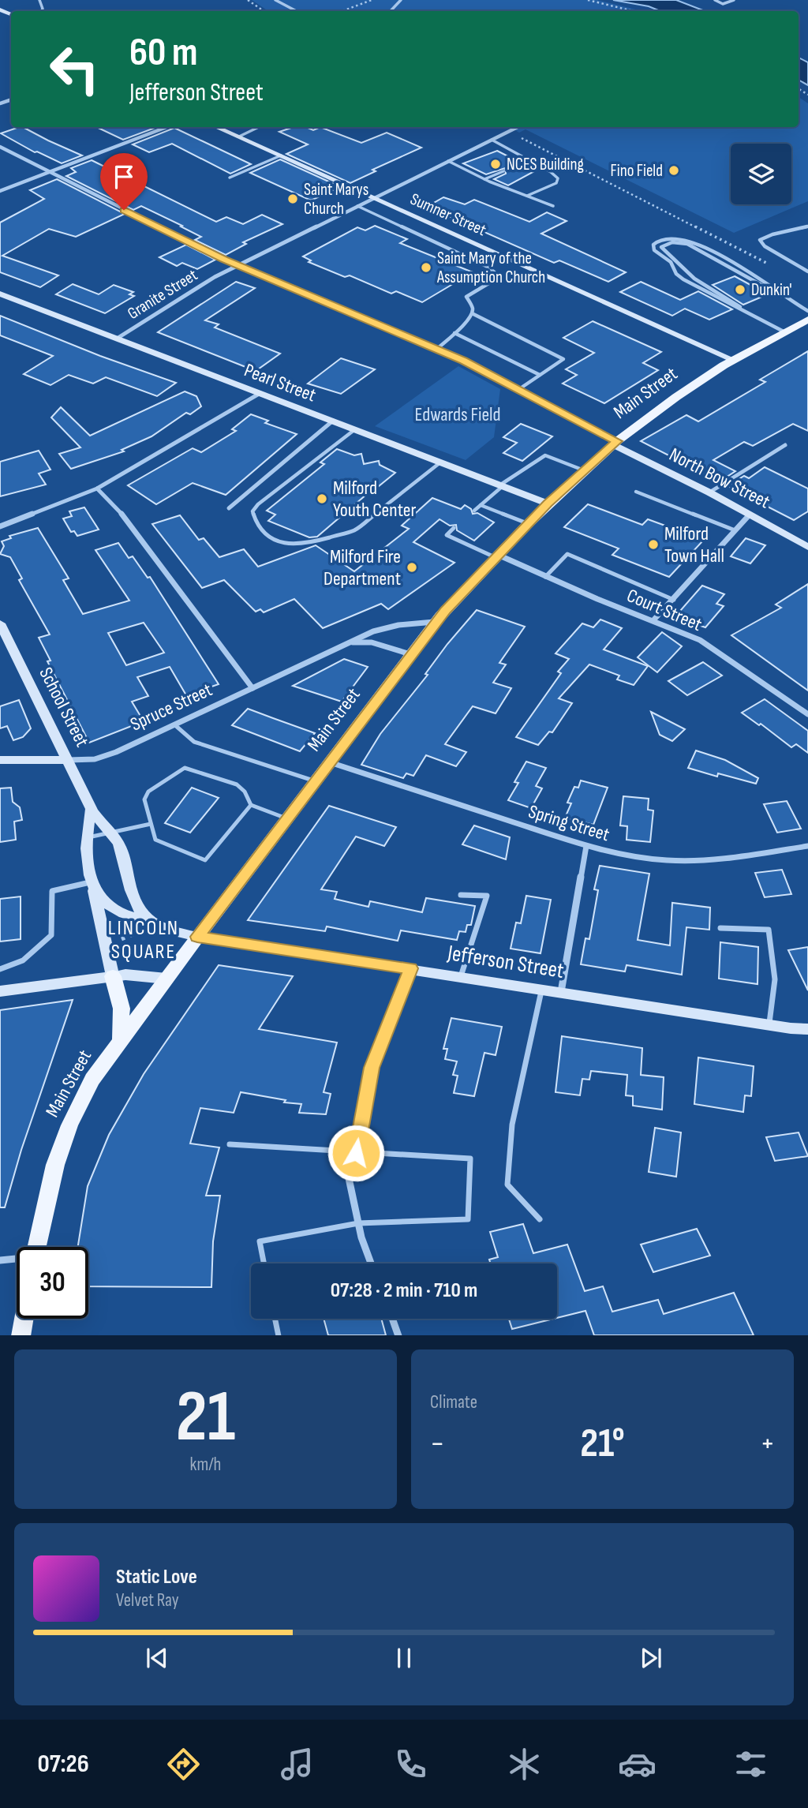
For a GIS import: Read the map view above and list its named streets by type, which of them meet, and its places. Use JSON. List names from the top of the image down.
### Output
{
  "streets": {
    "main road": ["Main Street"],
    "street": [
      "Sumner Street",
      "Granite Street",
      "Pearl Street",
      "North Bow Street",
      "Court Street",
      "School Street",
      "Spruce Street",
      "Spring Street",
      "Jefferson Street"
    ]
  },
  "crossings": [
    ["Sumner Street", "Granite Street"],
    ["Sumner Street", "Main Street"],
    ["Granite Street", "Pearl Street"],
    ["Pearl Street", "Main Street"],
    ["Main Street", "North Bow Street"],
    ["Main Street", "Court Street"],
    ["Main Street", "Spruce Street"],
    ["Main Street", "Spring Street"],
    ["Main Street", "Jefferson Street"],
    ["School Street", "Spruce Street"]
  ],
  "districts": ["LINCOLN SQUARE"],
  "parks": ["Edwards Field"],
  "places": [
    "NCES Building",
    "Fino Field",
    "Saint Marys Church",
    "Saint Mary of the Assumption Church",
    "Dunkin'",
    "Milford Youth Center",
    "Milford Town Hall",
    "Milford Fire Department"
  ],
  "page": {
    "turn": ["60 m", "Jefferson Street"],
    "limit": "30",
    "trip": "07:28 · 2 min · 710 m",
    "tile": [
      ["21", "km/h"],
      "Climate"
    ],
    "heat": ["−", "21°", "+"],
    "song": ["Static Love", "Velvet Ray"],
    "tabs": "07:26"
  }
}
